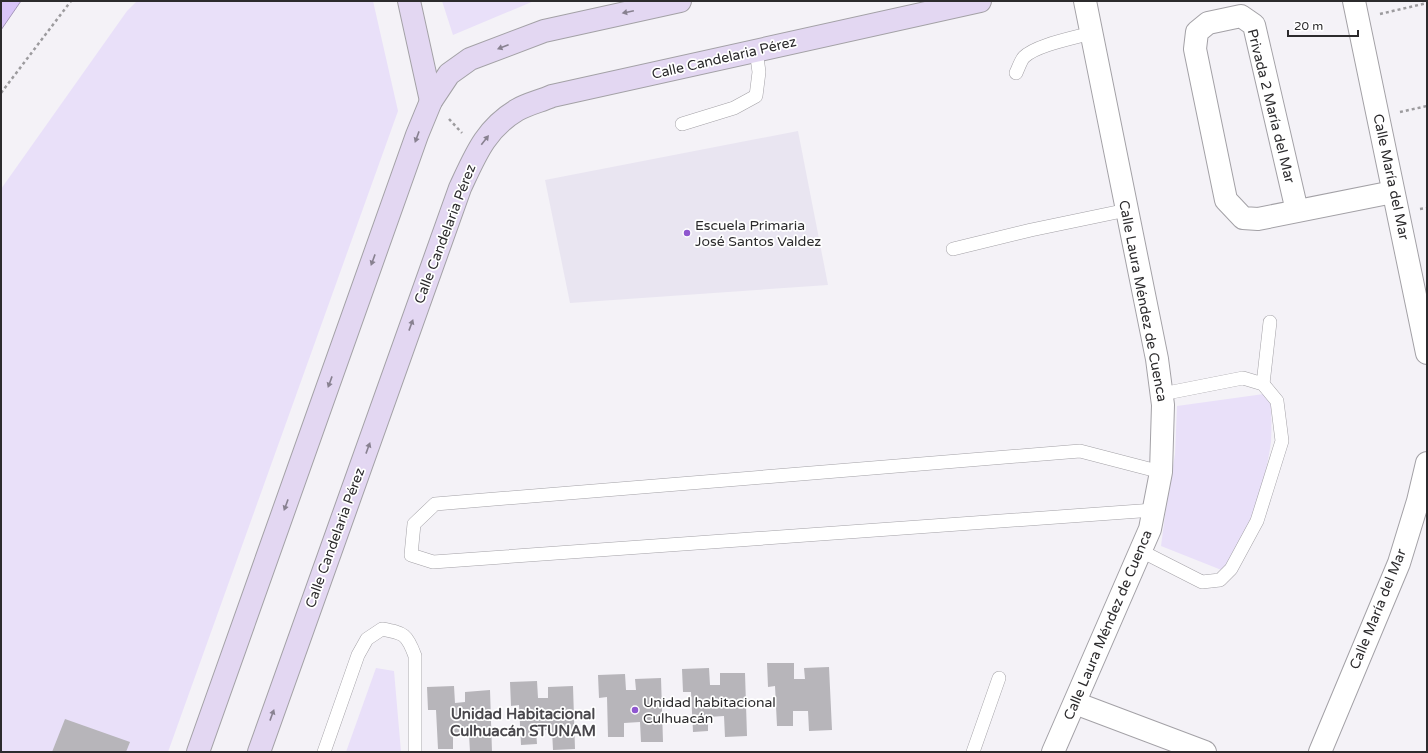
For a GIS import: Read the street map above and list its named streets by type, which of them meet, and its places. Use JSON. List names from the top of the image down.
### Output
{
  "streets": {
    "main road": ["Calle Candelaria Pérez"],
    "street": ["Privada 2 María del Mar", "Calle María del Mar", "Calle Laura Méndez de Cuenca"]
  },
  "crossings": [
    ["Privada 2 María del Mar", "Calle María del Mar"]
  ],
  "districts": ["Unidad Habitacional Culhuacán STUNAM"],
  "places": ["Escuela Primaria José Santos Valdez", "Unidad habitacional Culhuacán"],
  "scale_bar": "20 m"
}
